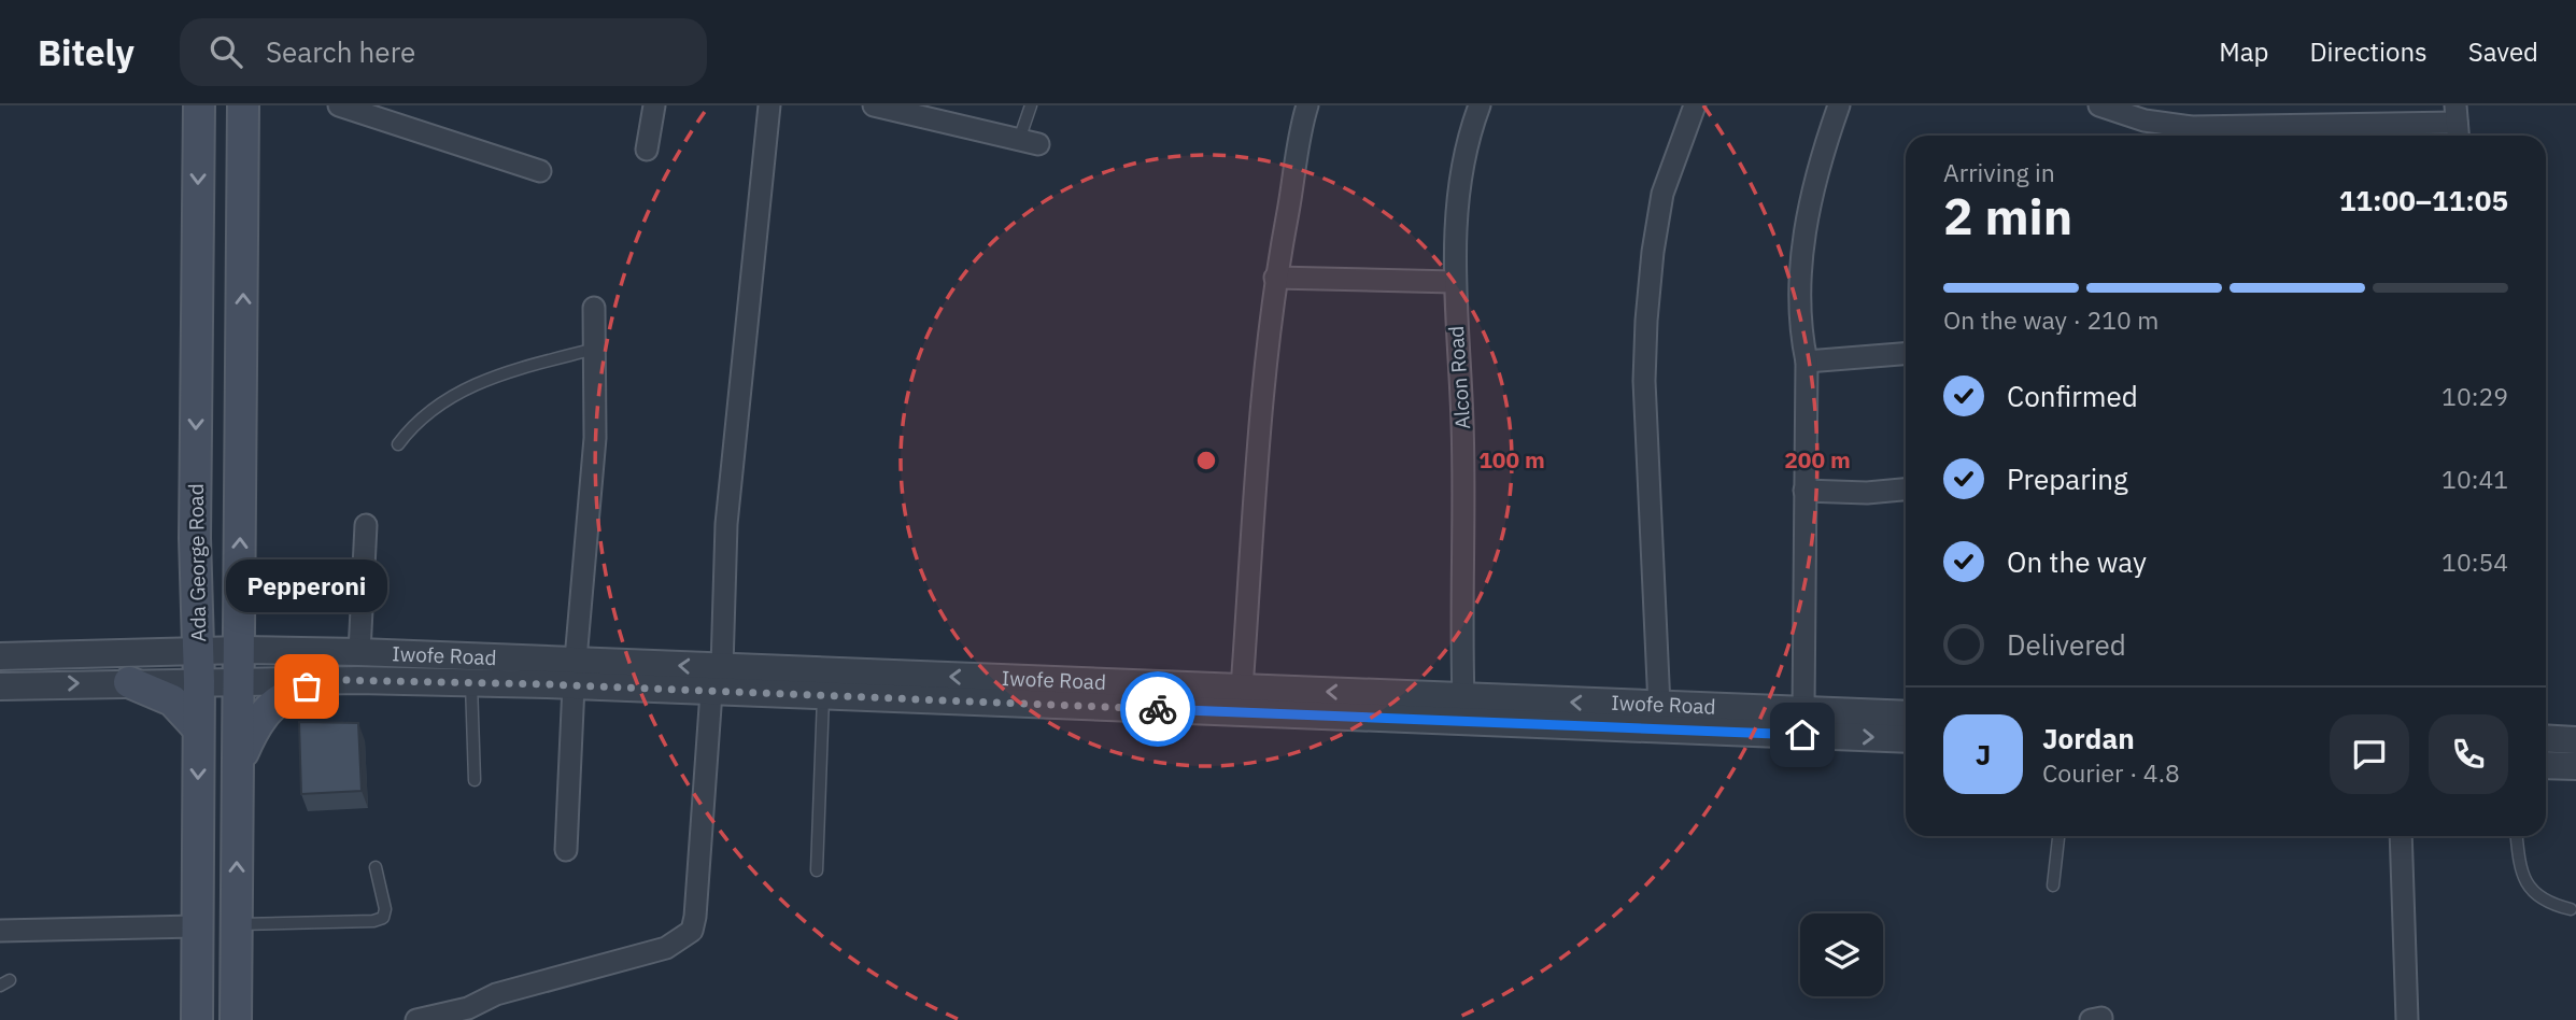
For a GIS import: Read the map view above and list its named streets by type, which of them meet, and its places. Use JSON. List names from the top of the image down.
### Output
{
  "streets": {
    "main road": ["Ada George Road"],
    "street": ["Alcon Road", "Iwofe Road"]
  },
  "crossings": [
    ["Alcon Road", "Iwofe Road"],
    ["Ada George Road", "Iwofe Road"]
  ],
  "places": ["Pepperoni"],
  "page": {
    "header": "Bitely",
    "search": "Search here",
    "nav": ["Map", "Directions", "Saved"],
    "heading": ["2 min", "Arriving in", "11:00–11:05"],
    "panel": ["Jordan", "Courier · 4.8"],
    "bar": "On the way · 210 m",
    "list": [
      ["Confirmed", "10:29"],
      ["Preparing", "10:41"],
      ["On the way", "10:54"],
      "Delivered"
    ],
    "bubble": "Pepperoni",
    "round": "J"
  },
  "rings": ["100 m", "200 m"]
}
